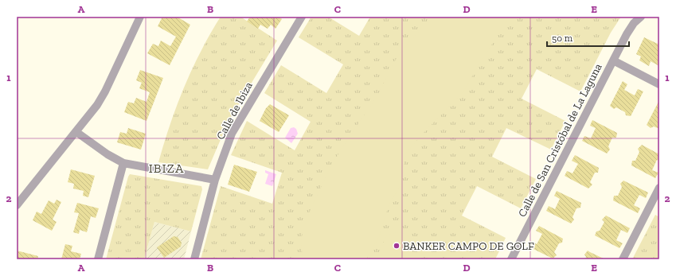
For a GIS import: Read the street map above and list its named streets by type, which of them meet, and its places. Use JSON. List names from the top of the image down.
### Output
{
  "streets": {
    "street": ["Calle de Ibiza", "Calle de San Cristóbal de La Laguna"]
  },
  "districts": ["IBIZA"],
  "places": ["BANKER CAMPO DE GOLF"],
  "scale_bar": "50 m",
  "grid": {
    "columns": [
      "A",
      "B",
      "C",
      "D",
      "E"
    ],
    "rows": ["1", "2"]
  }
}
